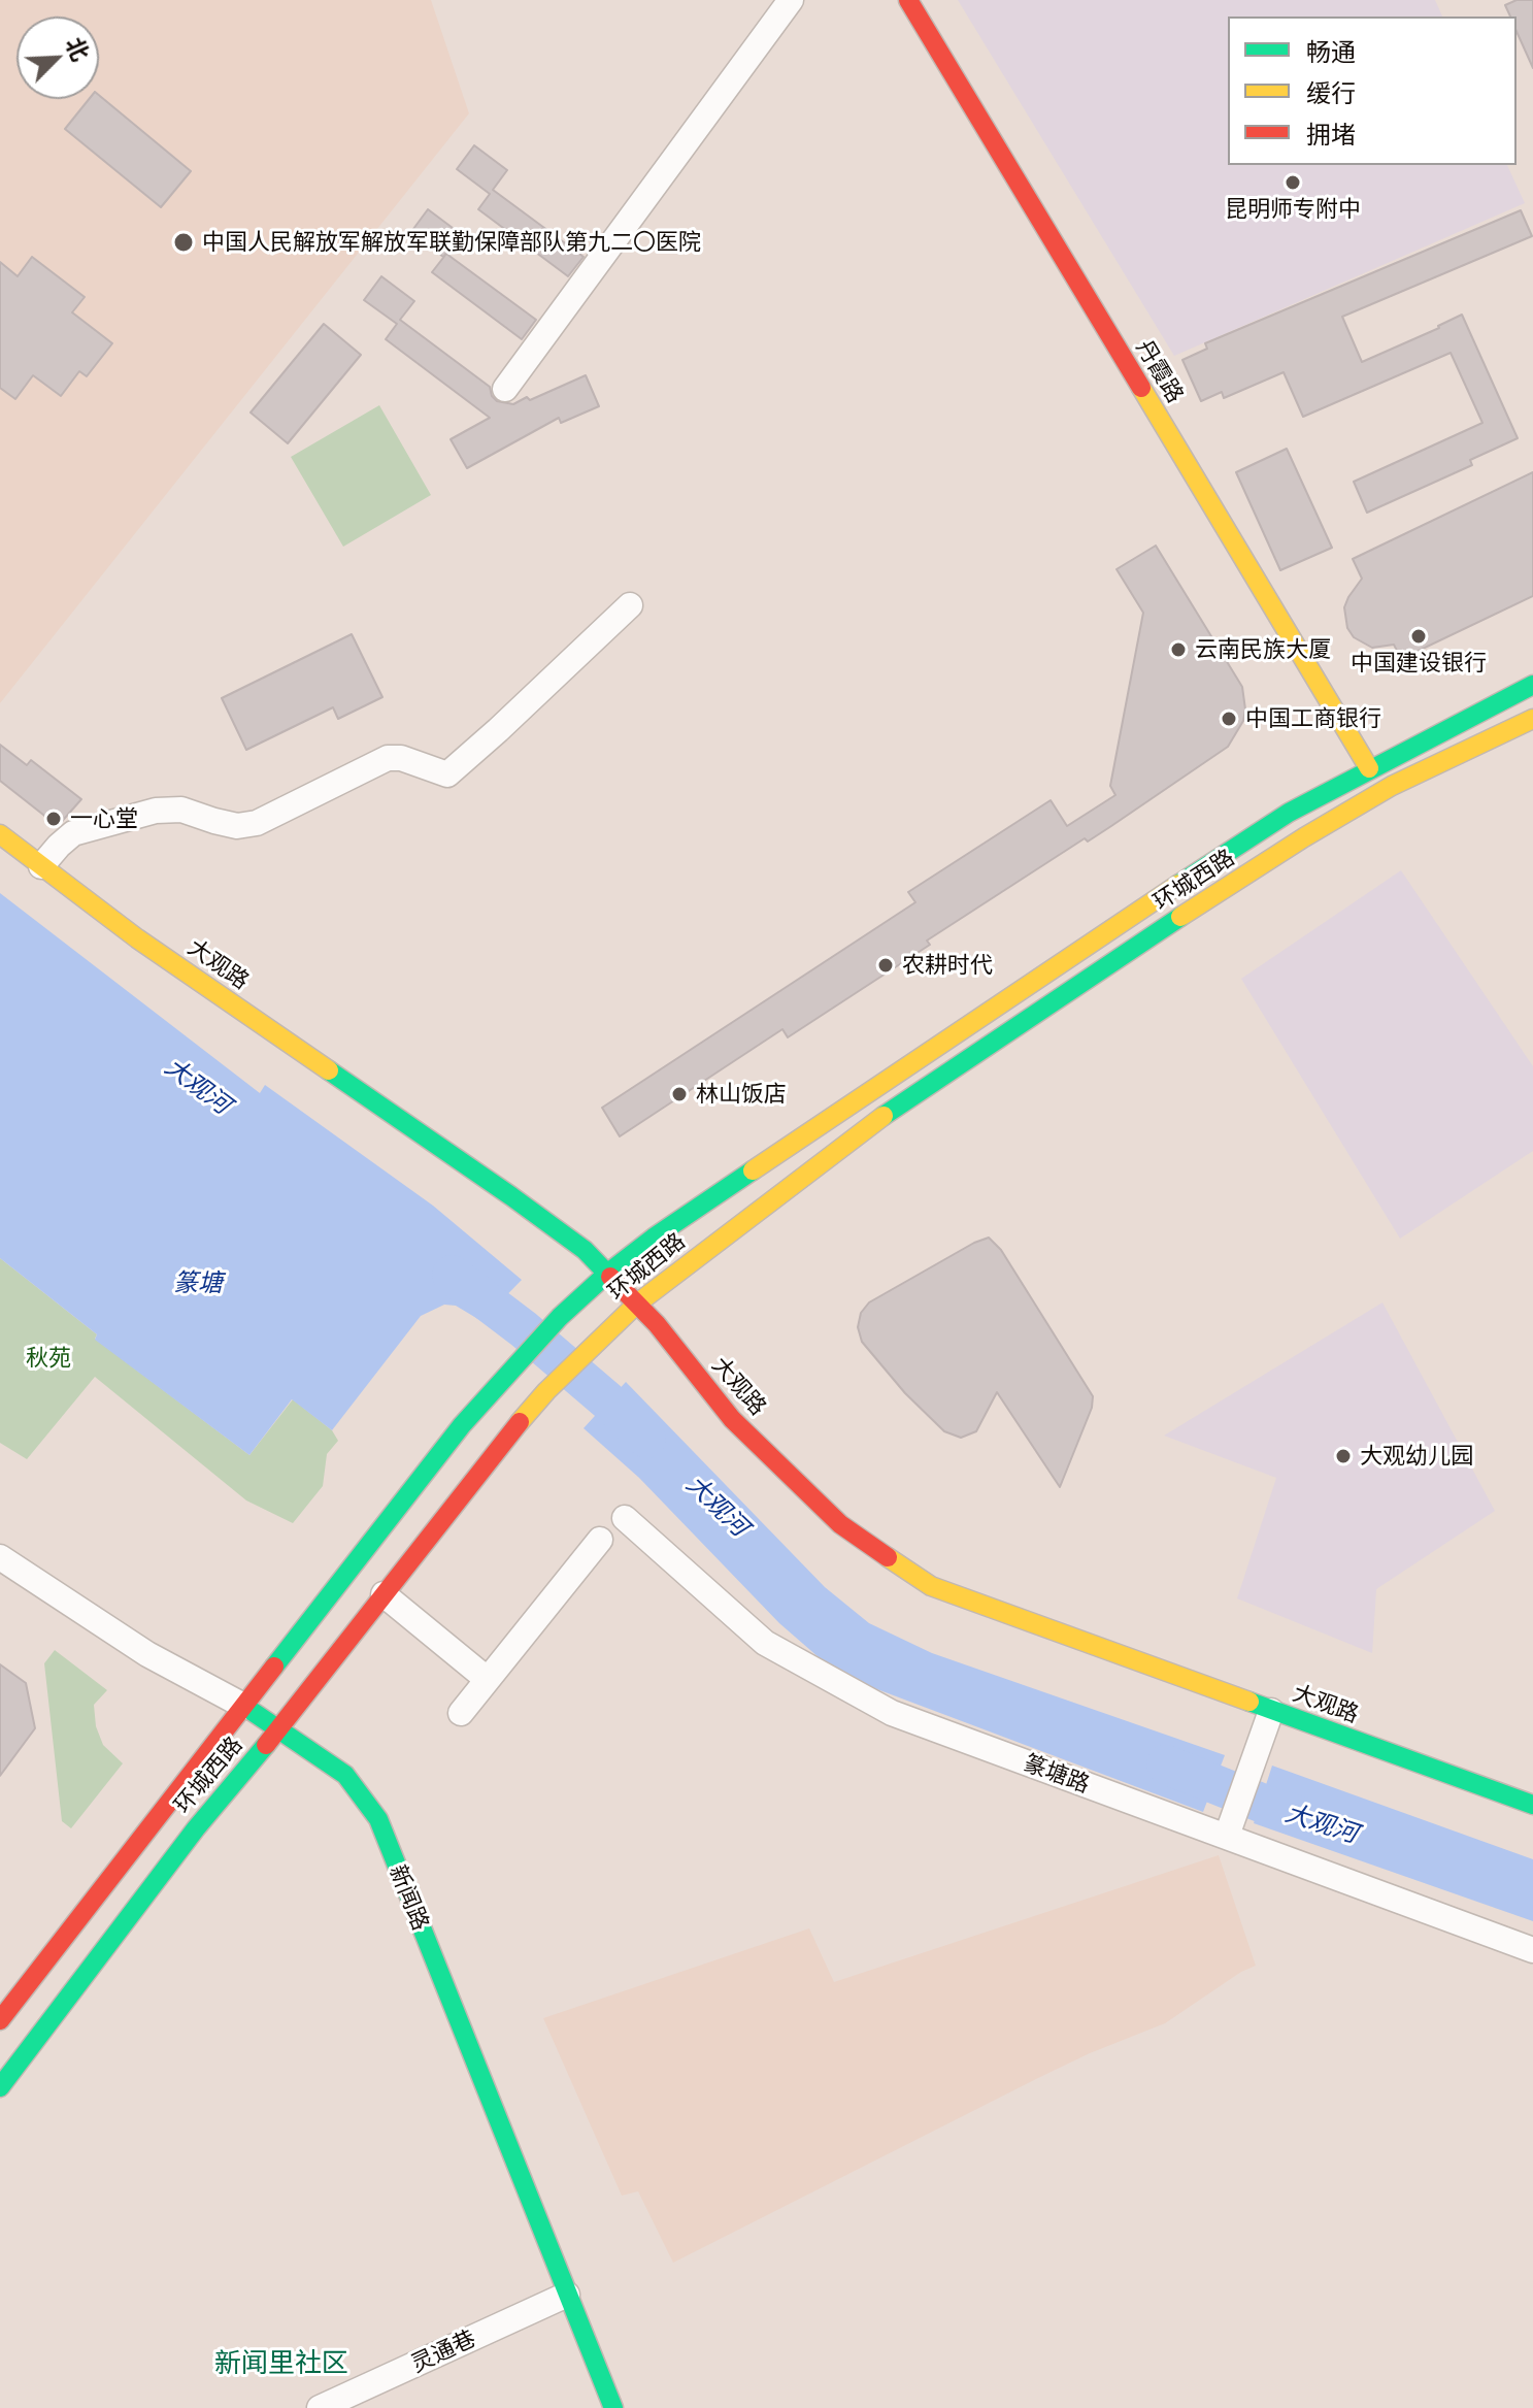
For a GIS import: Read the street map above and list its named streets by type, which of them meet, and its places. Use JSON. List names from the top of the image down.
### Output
{
  "streets": {
    "main road": [
      "丹霞路",
      "环城西路",
      "大观路",
      "新闻路"
    ],
    "street": ["篆塘路", "灵通巷"]
  },
  "crossings": [
    ["丹霞路", "环城西路"],
    ["环城西路", "大观路"],
    ["环城西路", "新闻路"],
    ["新闻路", "灵通巷"]
  ],
  "districts": ["新闻里社区"],
  "water": ["大观河", "篆塘"],
  "parks": ["秋苑"],
  "places": [
    "昆明师专附中",
    "中国人民解放军解放军联勤保障部队第九二〇医院",
    "中国建设银行",
    "云南民族大厦",
    "中国工商银行",
    "一心堂",
    "农耕时代",
    "林山饭店",
    "大观幼儿园"
  ],
  "legend": ["畅通", "缓行", "拥堵"],
  "north": "top right"
}
